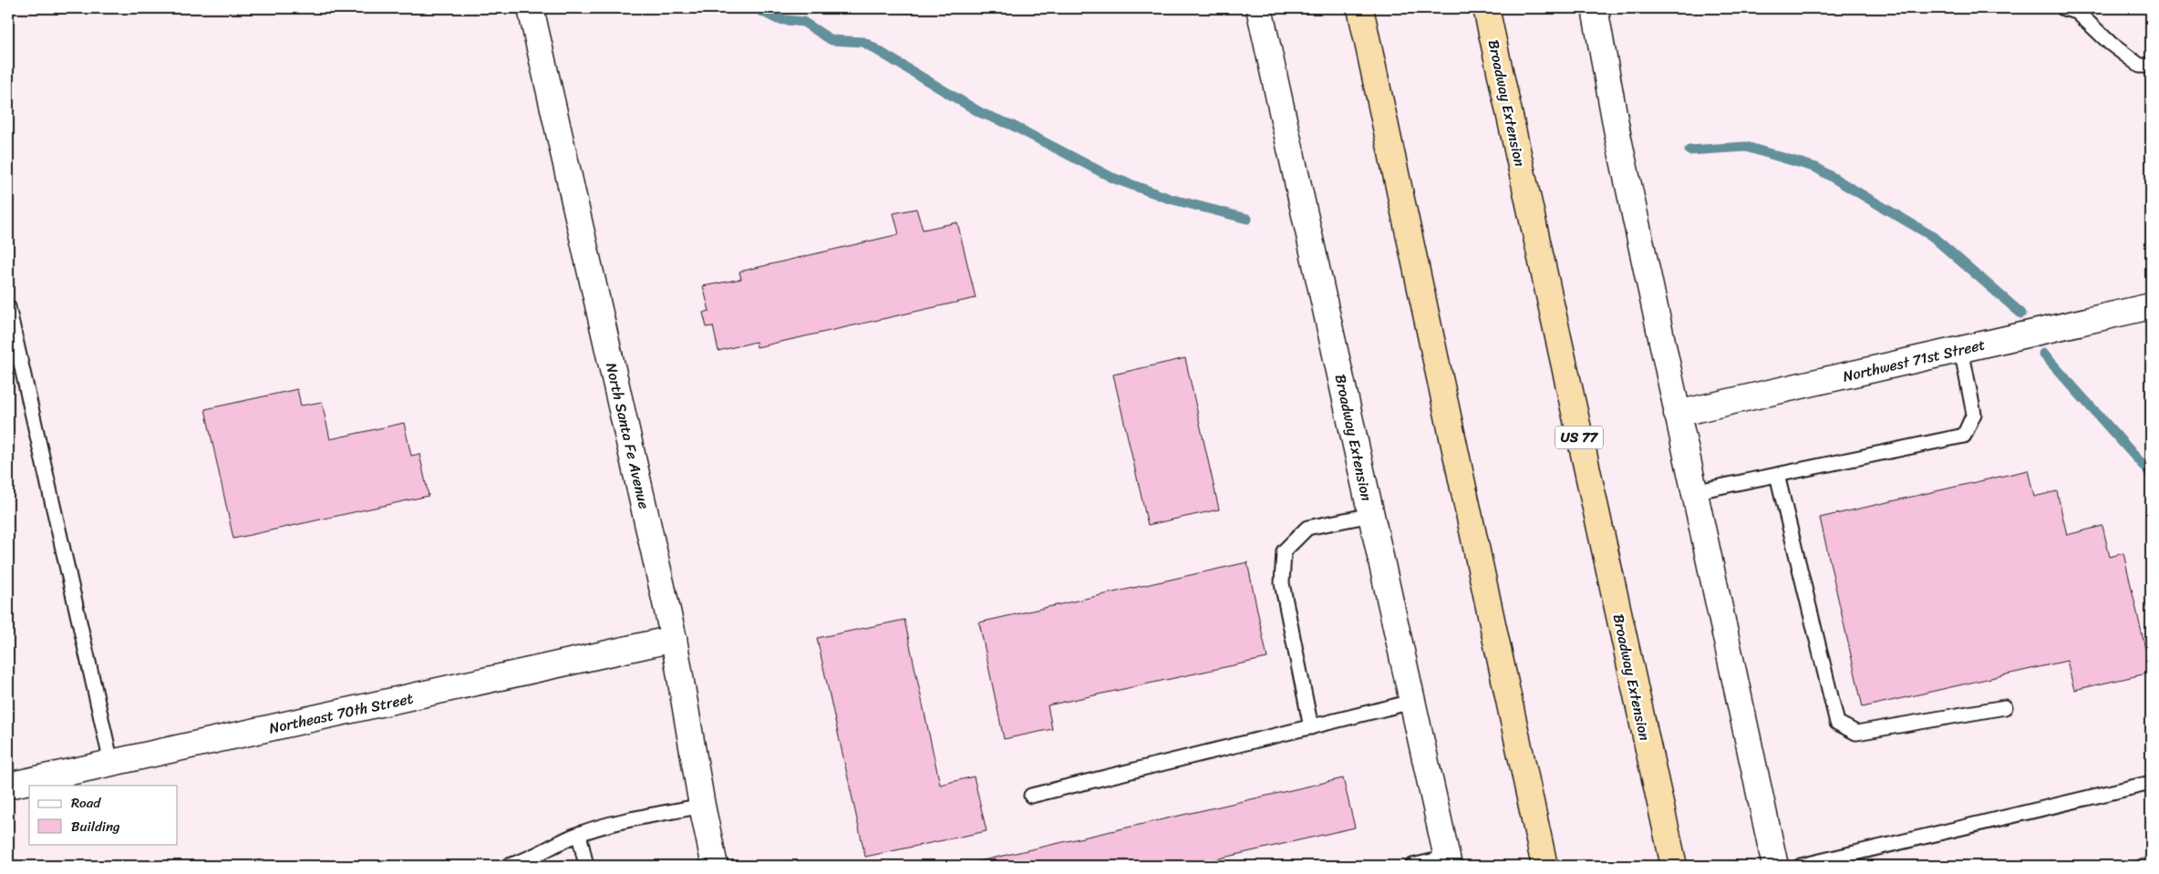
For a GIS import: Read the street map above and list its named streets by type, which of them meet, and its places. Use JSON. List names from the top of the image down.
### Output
{
  "streets": {
    "highway": ["Broadway Extension", "US 77"],
    "street": ["Northwest 71st Street", "North Santa Fe Avenue", "Northeast 70th Street"]
  },
  "crossings": [
    ["North Santa Fe Avenue", "Northeast 70th Street"]
  ],
  "legend": ["Road", "Building"]
}
